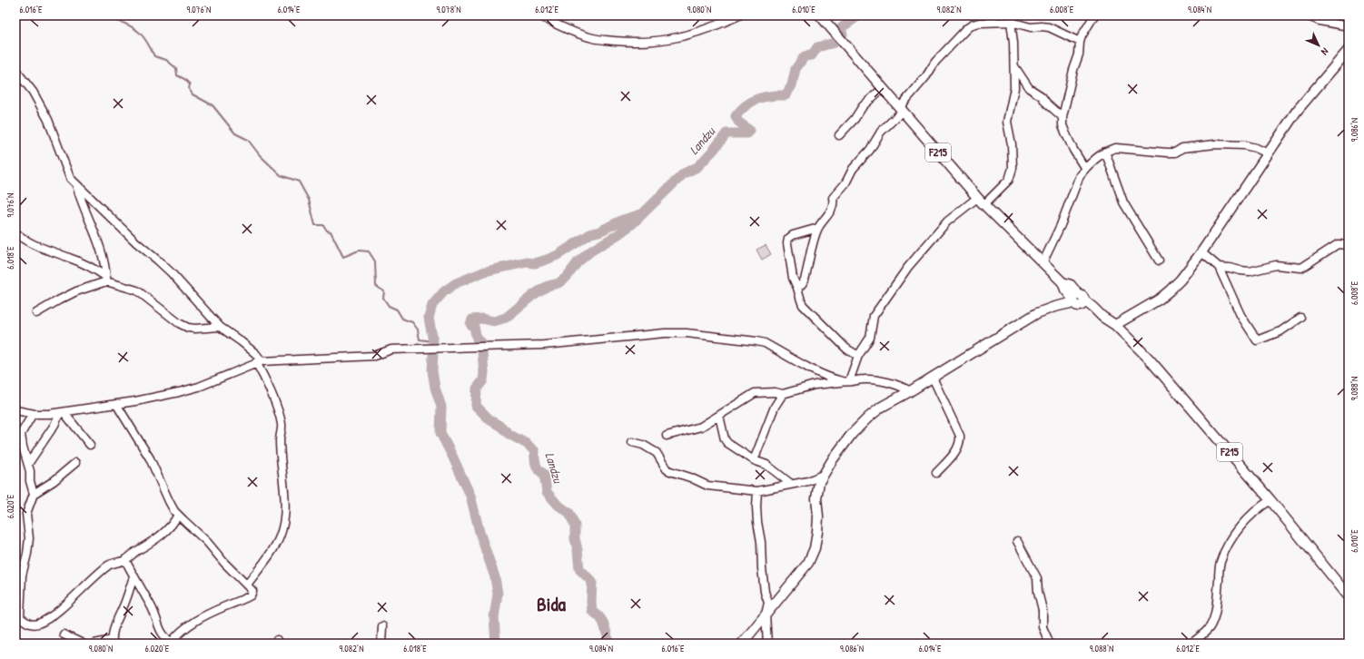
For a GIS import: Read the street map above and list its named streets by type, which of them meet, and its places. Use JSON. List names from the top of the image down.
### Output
{
  "streets": {
    "main road": ["F215"]
  },
  "districts": ["Bida"],
  "water": ["Landzu"],
  "north": "bottom right",
  "coordinates": [
    "6.016°E",
    "9.076°N",
    "6.014°E",
    "9.078°N",
    "6.012°E",
    "9.080°N",
    "6.010°E",
    "9.082°N",
    "6.008°E",
    "9.084°N",
    "9.086°N",
    "6.018°E",
    "9.088°N",
    "6.020°E"
  ]
}
